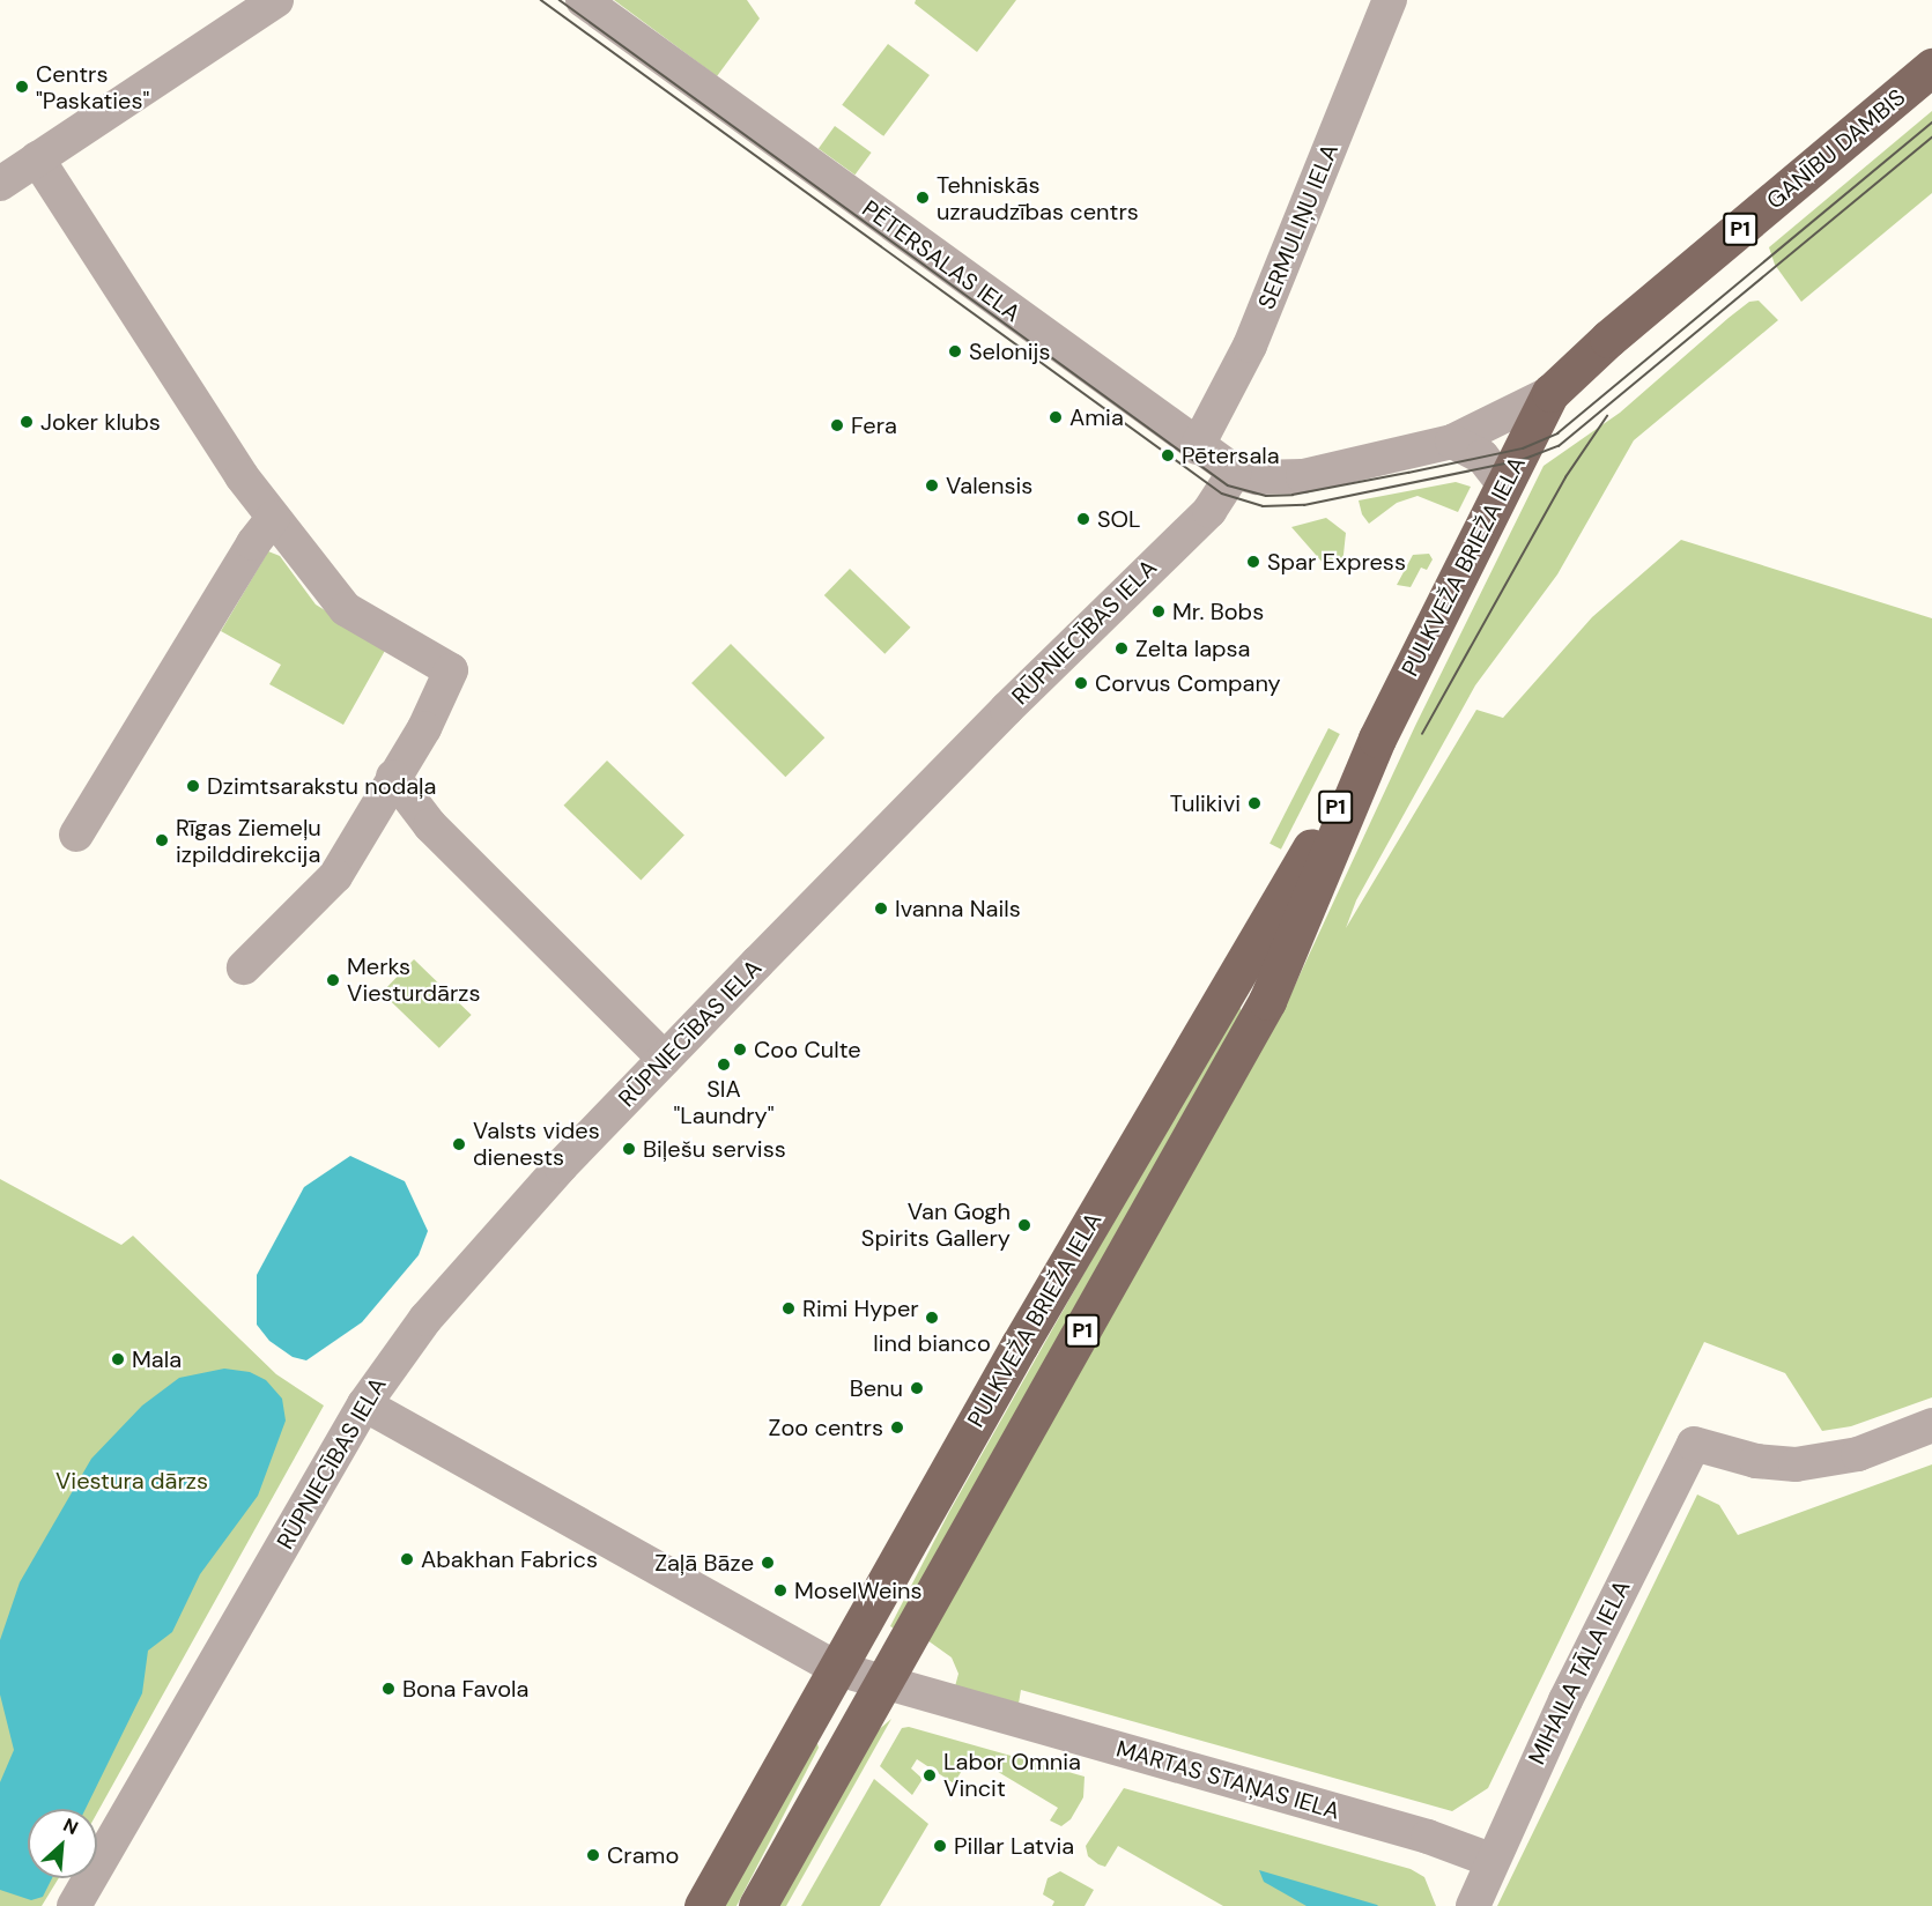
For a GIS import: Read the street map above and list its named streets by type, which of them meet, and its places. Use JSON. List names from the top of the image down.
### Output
{
  "streets": {
    "main road": ["GANĪBU DAMBIS", "P1", "PULKVEŽA BRIEŽA IELA"],
    "street": [
      "SERMULIŅU IELA",
      "PĒTERSALAS IELA",
      "RŪPNIECĪBAS IELA",
      "MIHAILA TĀLA IELA",
      "MARTAS STAŅAS IELA"
    ]
  },
  "crossings": [
    ["GANĪBU DAMBIS", "PĒTERSALAS IELA"],
    ["GANĪBU DAMBIS", "PULKVEŽA BRIEŽA IELA"],
    ["SERMULIŅU IELA", "PĒTERSALAS IELA"],
    ["PĒTERSALAS IELA", "PULKVEŽA BRIEŽA IELA"],
    ["PĒTERSALAS IELA", "RŪPNIECĪBAS IELA"],
    ["PULKVEŽA BRIEŽA IELA", "MARTAS STAŅAS IELA"],
    ["RŪPNIECĪBAS IELA", "MARTAS STAŅAS IELA"],
    ["MIHAILA TĀLA IELA", "MARTAS STAŅAS IELA"]
  ],
  "parks": ["Viestura dārzs"],
  "places": [
    "Centrs \"Paskaties\"",
    "Tehniskās uzraudzības centrs",
    "Selonijs",
    "Amia",
    "Joker klubs",
    "Fera",
    "Pētersala",
    "Valensis",
    "SOL",
    "Spar Express",
    "Mr. Bobs",
    "Zelta lapsa",
    "Corvus Company",
    "Dzimtsarakstu nodaļa",
    "Tulikivi",
    "Rīgas Ziemeļu izpilddirekcija",
    "Ivanna Nails",
    "Merks Viesturdārzs",
    "Coo Culte",
    "SIA \"Laundry\"",
    "Valsts vides dienests",
    "Biļešu serviss",
    "Van Gogh Spirits Gallery",
    "Rimi Hyper",
    "lind bianco",
    "Mala",
    "Benu",
    "Zoo centrs",
    "Abakhan Fabrics",
    "Zaļā Bāze",
    "MoselWeins",
    "Bona Favola",
    "Labor Omnia Vincit",
    "Pillar Latvia",
    "Cramo"
  ],
  "north": "top right"
}
